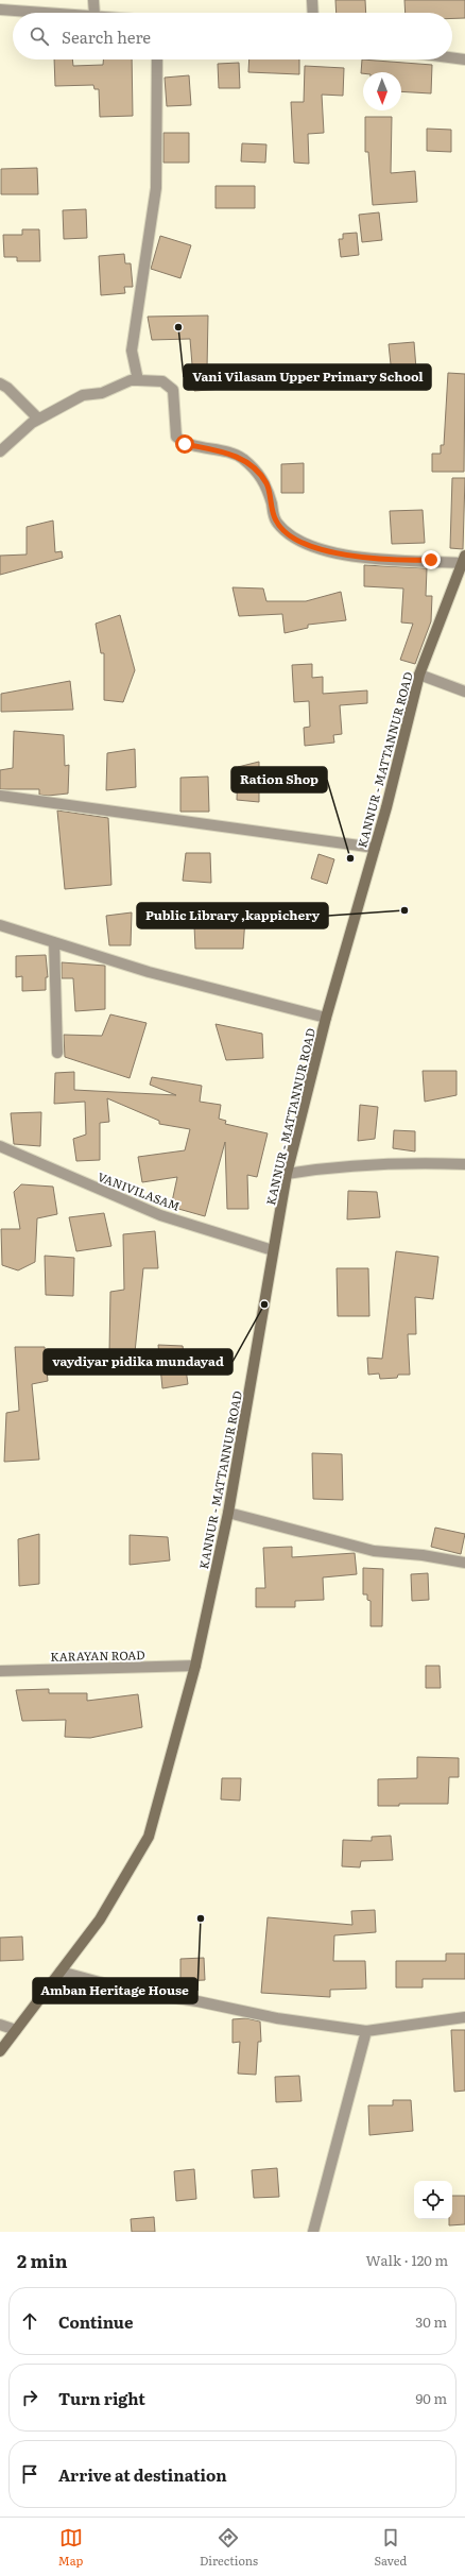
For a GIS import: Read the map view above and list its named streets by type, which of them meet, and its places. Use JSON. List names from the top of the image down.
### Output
{
  "streets": {
    "main road": ["KANNUR - MATTANNUR ROAD"],
    "street": ["VANIVILASAM", "KARAYAN ROAD"]
  },
  "crossings": [
    ["KANNUR - MATTANNUR ROAD", "VANIVILASAM"],
    ["KANNUR - MATTANNUR ROAD", "KARAYAN ROAD"]
  ],
  "places": [
    "Vani Vilasam Upper Primary School",
    "Ration Shop",
    "Public Library ,kappichery",
    "vaydiyar pidika mundayad",
    "Amban Heritage House"
  ],
  "north": "bottom",
  "page": {
    "search": "Search here",
    "heading": ["2 min", "Walk · 120 m"],
    "list": [
      ["Continue", "30 m"],
      ["Turn right", "90 m"],
      "Arrive at destination"
    ],
    "nav": ["Map", "Directions", "Saved"]
  }
}
